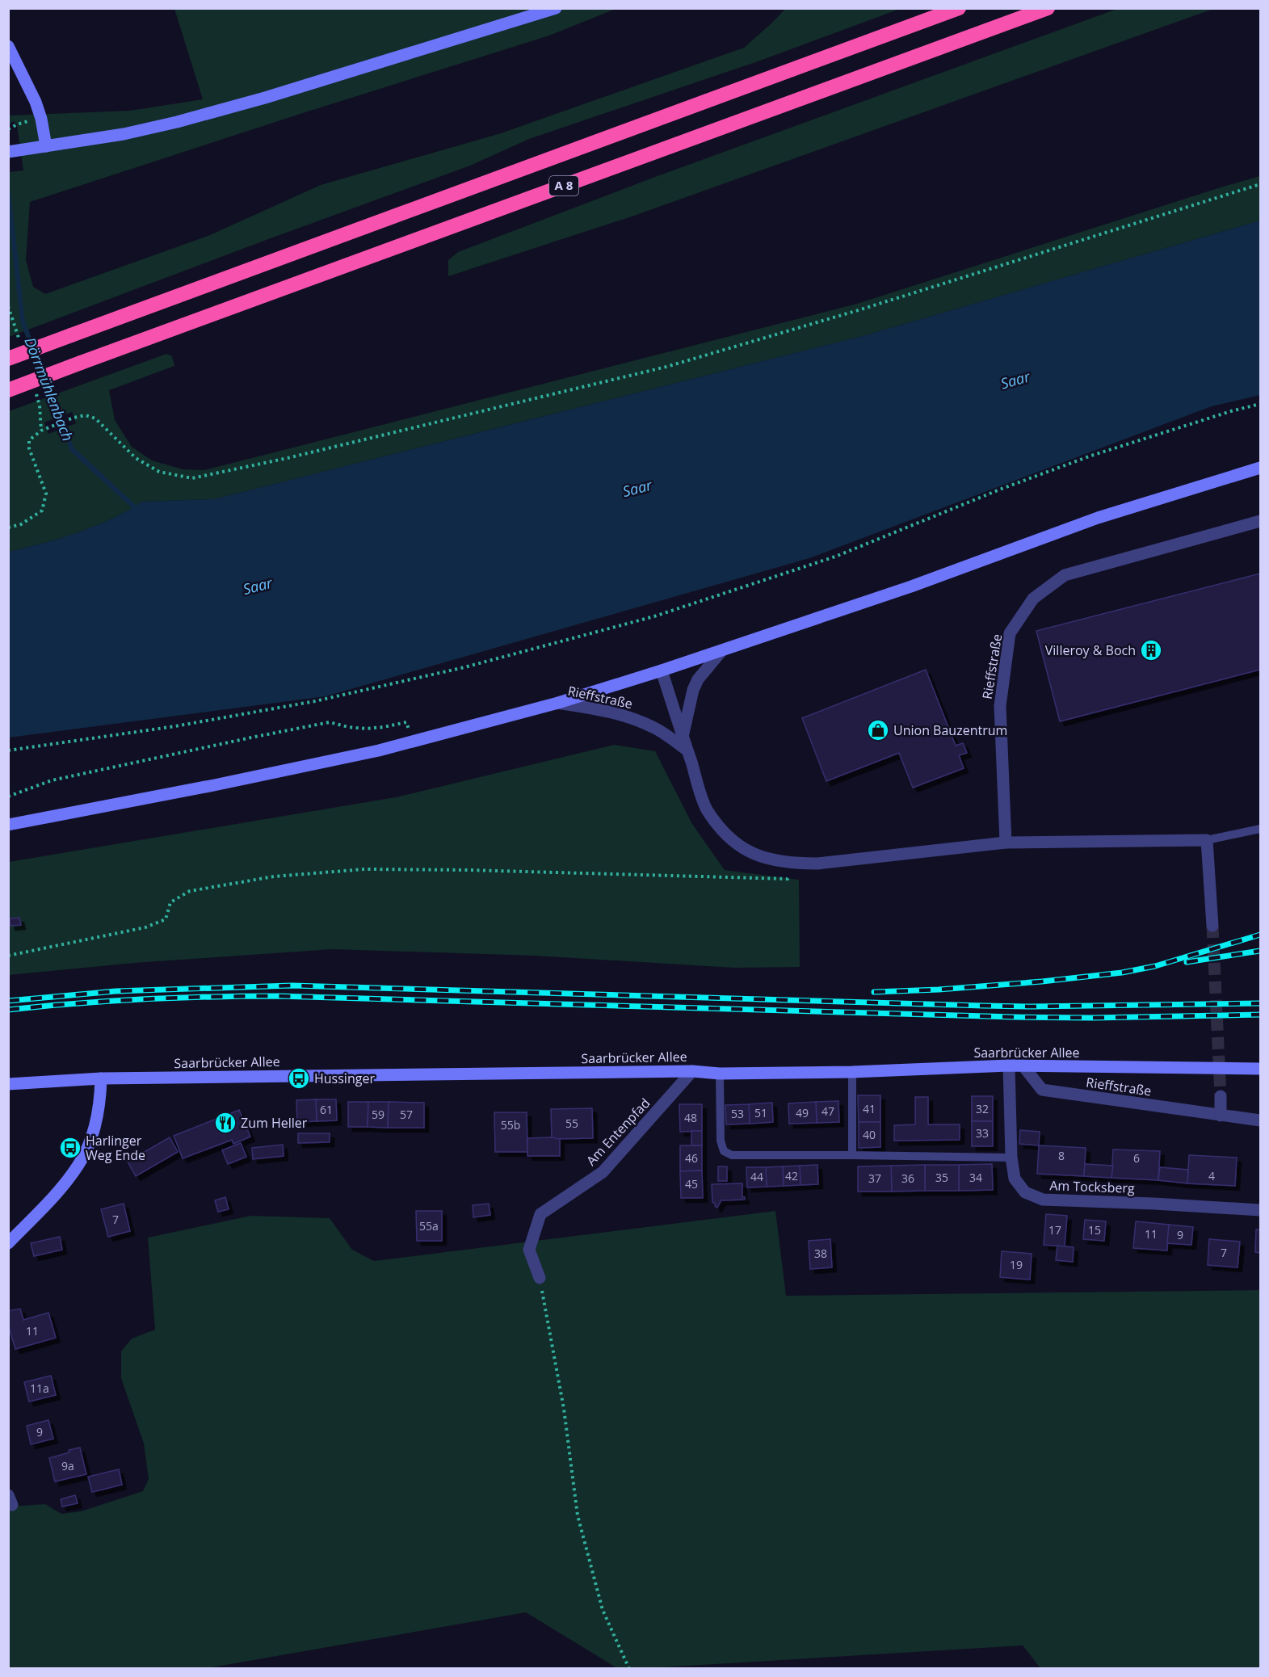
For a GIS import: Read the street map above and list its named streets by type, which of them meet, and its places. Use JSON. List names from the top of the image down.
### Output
{
  "streets": {
    "highway": ["A 8"],
    "main road": ["Saarbrücker Allee"],
    "street": ["Rieffstraße", "Am Entenpfad", "Am Tocksberg"]
  },
  "crossings": [
    ["Rieffstraße", "Saarbrücker Allee"],
    ["Saarbrücker Allee", "Am Entenpfad"],
    ["Saarbrücker Allee", "Am Tocksberg"]
  ],
  "water": ["Saar", "Dörrmühlenbach"],
  "places": {
    "building": ["Villeroy & Boch"],
    "shop": ["Union Bauzentrum"],
    "bus stop": ["Hussinger", "Harlinger Weg Ende"],
    "restaurant": ["Zum Heller"]
  },
  "house_numbers": [
    "41",
    "32",
    "61",
    "47",
    "51",
    "49",
    "53",
    "59",
    "57",
    "48",
    "55",
    "55b",
    "33",
    "40",
    "8",
    "46",
    "6",
    "42",
    "4",
    "44",
    "35",
    "34",
    "37",
    "36",
    "45",
    "7",
    "55a",
    "17",
    "15",
    "11",
    "9",
    "7",
    "38",
    "19",
    "11",
    "11a",
    "9",
    "9a"
  ]
}
